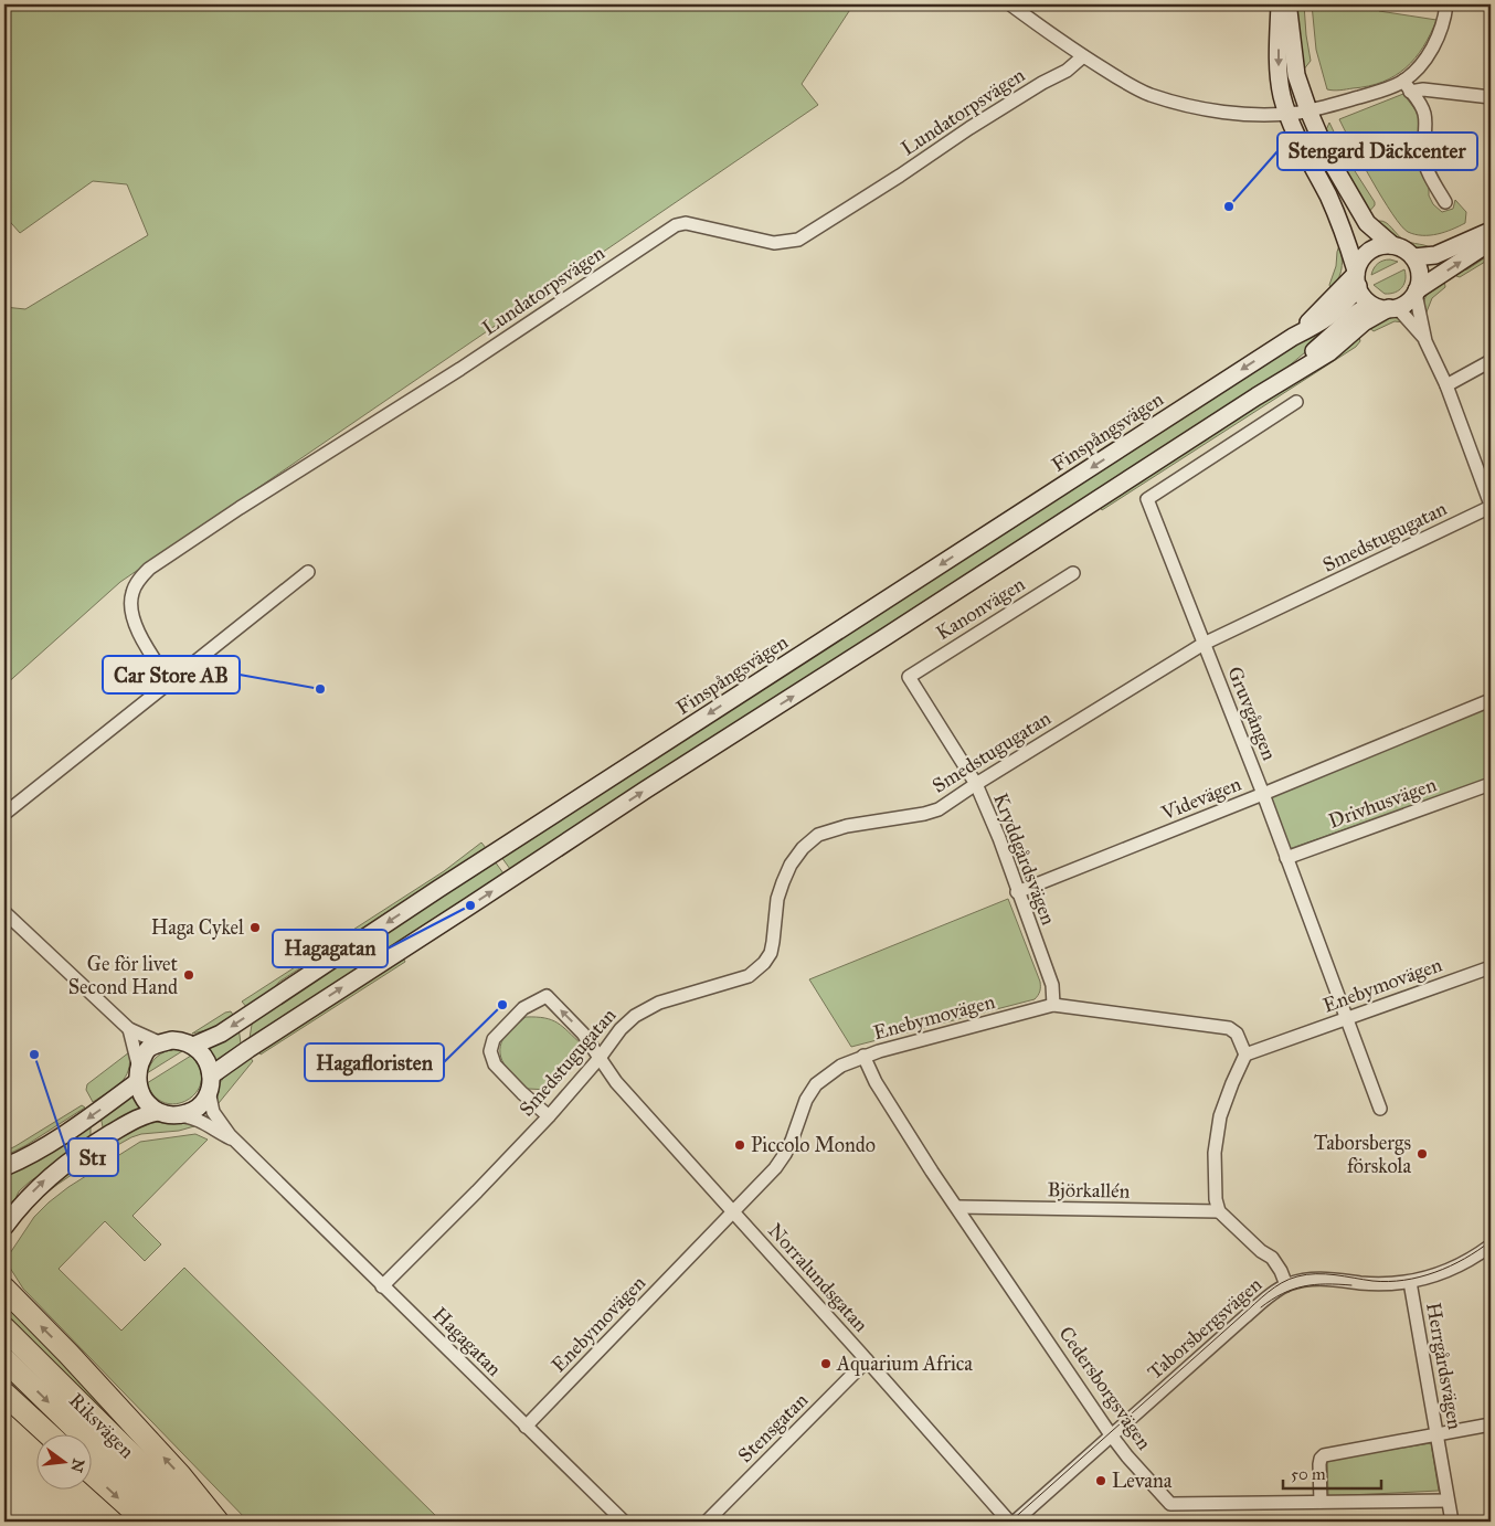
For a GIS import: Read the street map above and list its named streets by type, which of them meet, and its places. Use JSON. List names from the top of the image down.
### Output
{
  "streets": {
    "highway": ["Riksvägen"],
    "main road": ["Finspångsvägen"],
    "street": [
      "Lundatorpsvägen",
      "Smedstugugatan",
      "Kanonvägen",
      "Gruvgången",
      "Videvägen",
      "Drivhusvägen",
      "Kryddgårdsvägen",
      "Enebymovägen",
      "Björkallén",
      "Norralundsgatan",
      "Taborsbergsvägen",
      "Hagagatan",
      "Herrgårdsvägen",
      "Cedersborgsvägen",
      "Stensgatan"
    ]
  },
  "crossings": [
    ["Finspångsvägen", "Hagagatan"],
    ["Smedstugugatan", "Gruvgången"],
    ["Smedstugugatan", "Kryddgårdsvägen"],
    ["Smedstugugatan", "Norralundsgatan"],
    ["Smedstugugatan", "Hagagatan"],
    ["Kanonvägen", "Kryddgårdsvägen"],
    ["Gruvgången", "Videvägen"],
    ["Gruvgången", "Drivhusvägen"],
    ["Gruvgången", "Enebymovägen"],
    ["Videvägen", "Kryddgårdsvägen"],
    ["Kryddgårdsvägen", "Enebymovägen"],
    ["Enebymovägen", "Norralundsgatan"],
    ["Enebymovägen", "Hagagatan"],
    ["Enebymovägen", "Cedersborgsvägen"],
    ["Björkallén", "Cedersborgsvägen"],
    ["Norralundsgatan", "Stensgatan"],
    ["Taborsbergsvägen", "Herrgårdsvägen"],
    ["Taborsbergsvägen", "Cedersborgsvägen"],
    ["Herrgårdsvägen", "Cedersborgsvägen"]
  ],
  "places": [
    "Stengard Däckcenter",
    "Car Store AB",
    "Hagagatan",
    "Haga Cykel",
    "Ge för livet Second Hand",
    "Hagafloristen",
    "St1",
    "Piccolo Mondo",
    "Taborsbergs förskola",
    "Aquarium Africa",
    "Levana"
  ],
  "scale_bar": "50 m",
  "north": "right"
}
